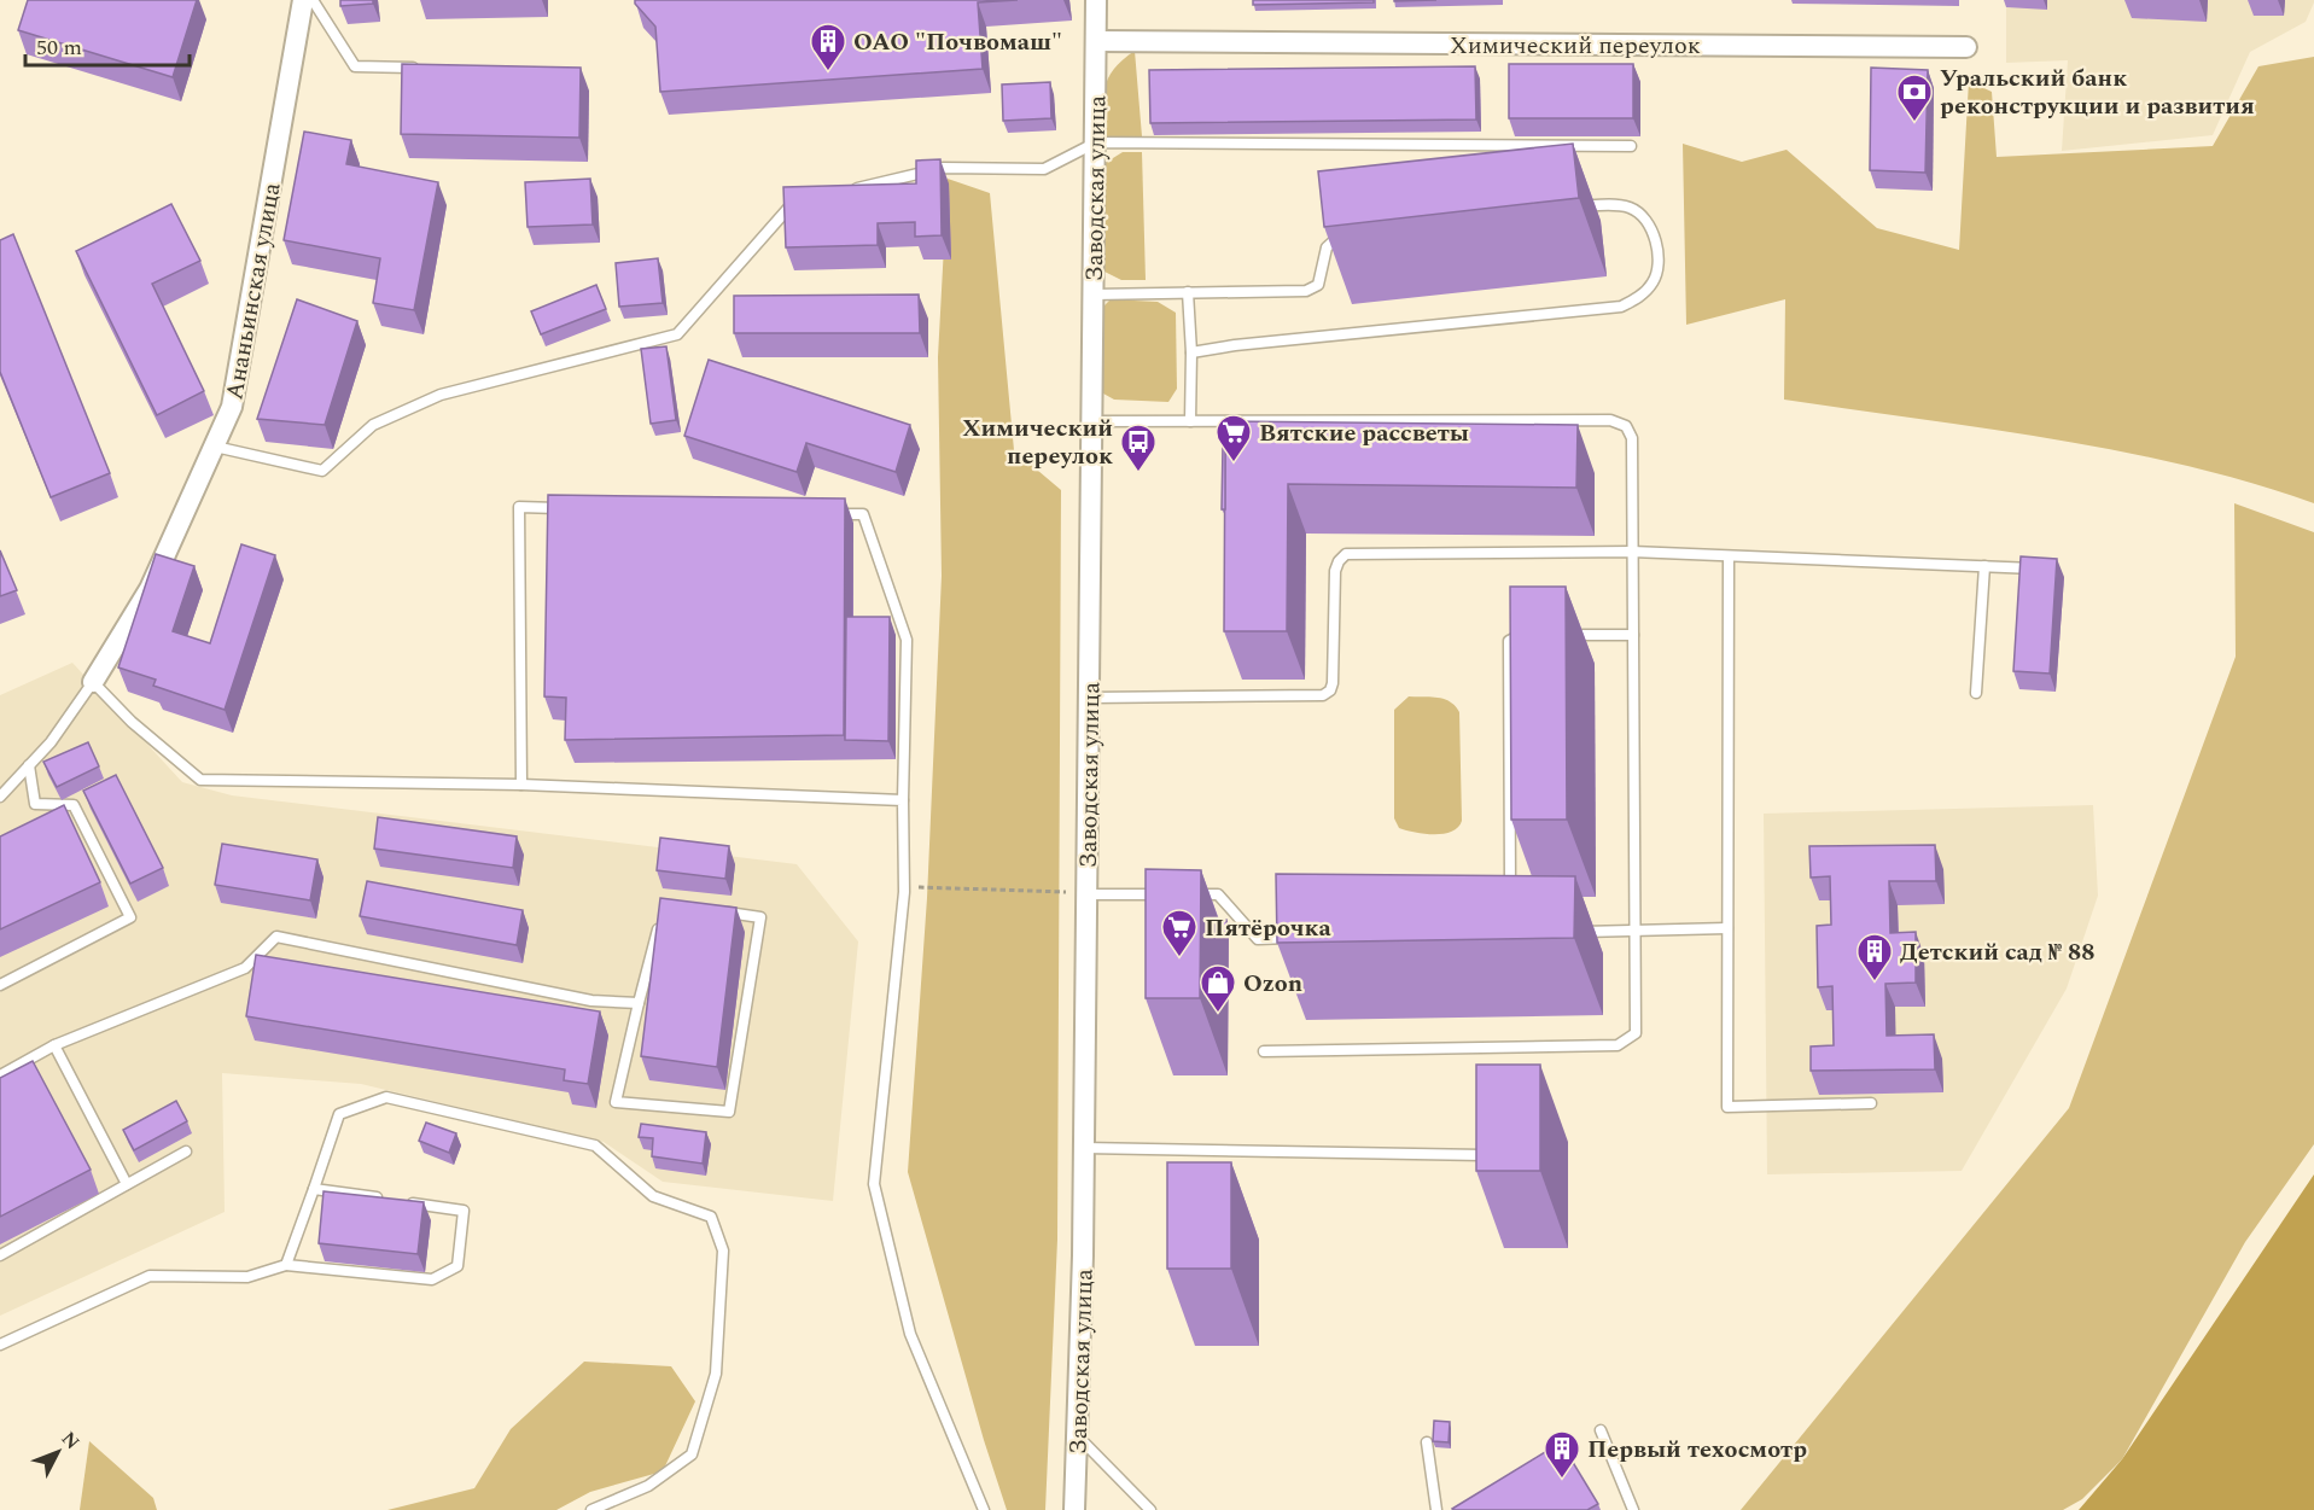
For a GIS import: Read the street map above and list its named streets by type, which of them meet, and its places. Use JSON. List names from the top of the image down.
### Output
{
  "streets": {
    "street": ["Химический переулок", "Заводская улица", "Ананьинская улица"]
  },
  "crossings": [
    ["Химический переулок", "Заводская улица"]
  ],
  "places": {
    "building": ["ОАО \"Почвомаш\"", "Детский сад № 88", "Первый техосмотр"],
    "bank": ["Уральский банк реконструкции и развития"],
    "supermarket": ["Вятские рассветы", "Пятёрочка"],
    "bus stop": ["Химический переулок"],
    "shop": ["Ozon"]
  },
  "scale_bar": "50 m",
  "north": "top right"
}
